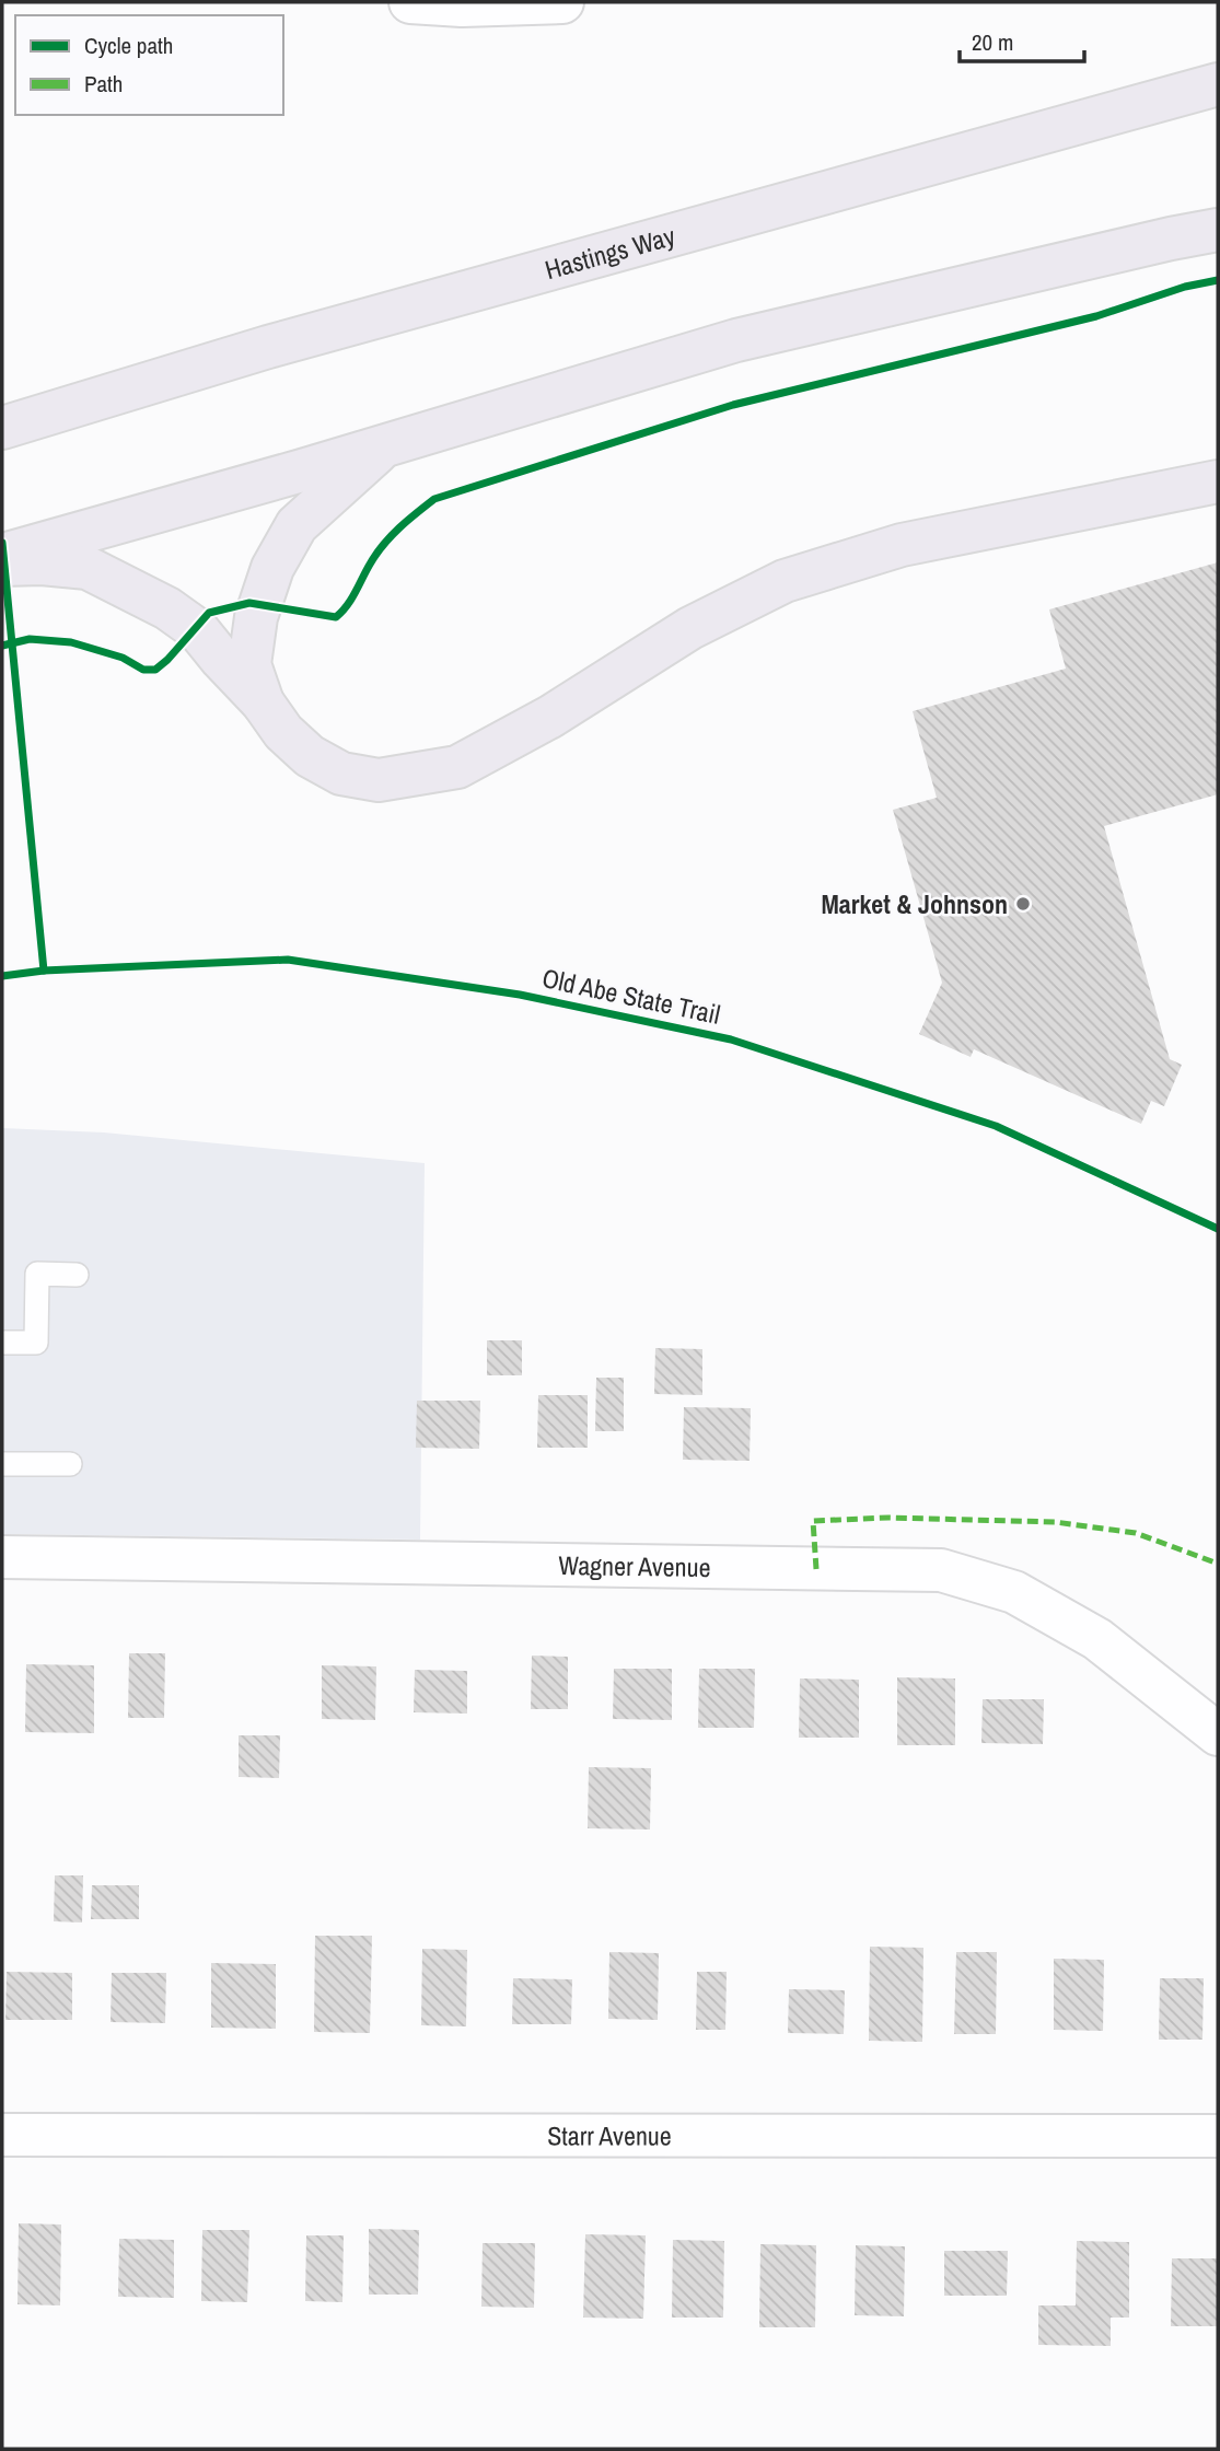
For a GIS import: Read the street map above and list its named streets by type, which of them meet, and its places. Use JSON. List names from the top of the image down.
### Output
{
  "streets": {
    "main road": ["Hastings Way"],
    "street": ["Wagner Avenue", "Starr Avenue"],
    "cycle path": ["Old Abe State Trail"]
  },
  "places": ["Market & Johnson"],
  "legend": ["Cycle path", "Path"],
  "scale_bar": "20 m"
}
